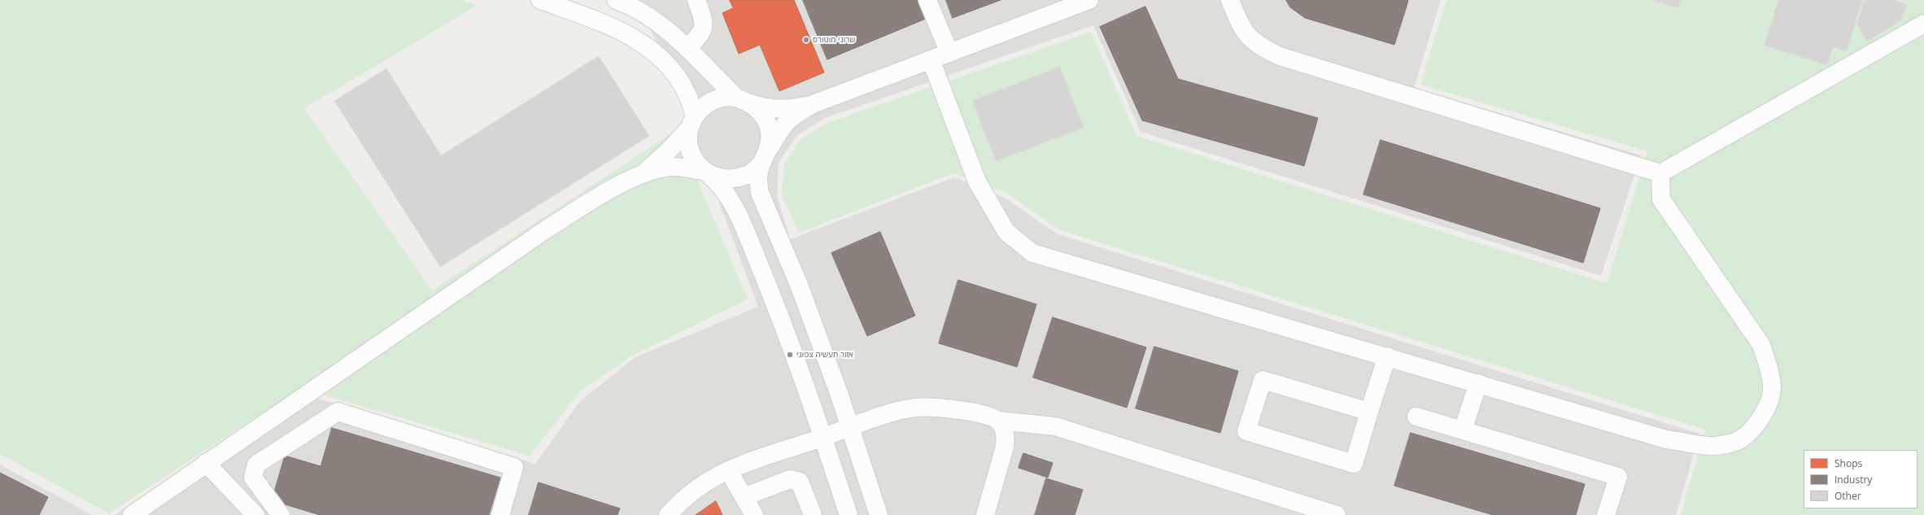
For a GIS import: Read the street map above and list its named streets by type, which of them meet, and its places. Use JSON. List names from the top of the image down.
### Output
{
  "places": ["שרוני מוטורס", "אזור תעשיה צפוני"],
  "legend": ["Shops", "Industry", "Other"]
}
